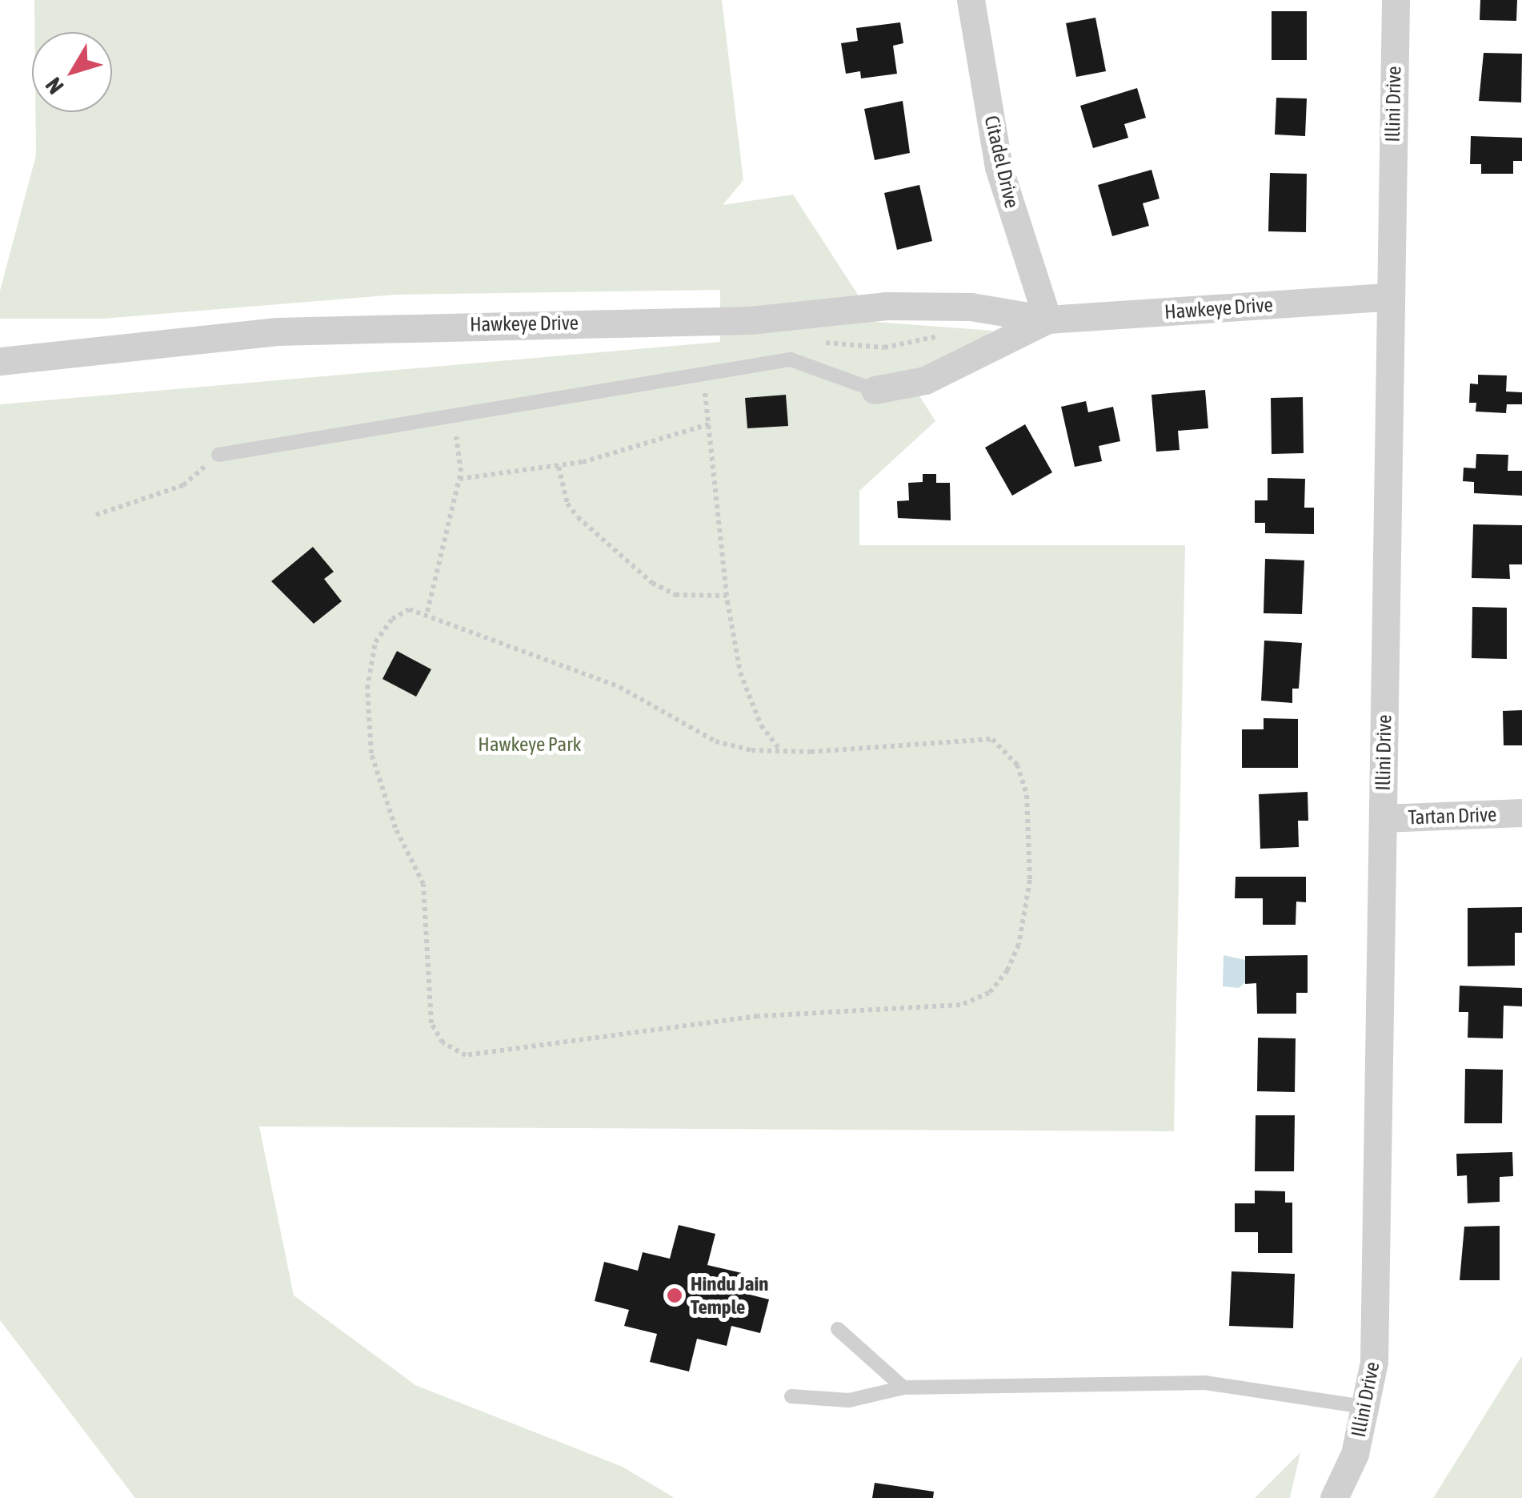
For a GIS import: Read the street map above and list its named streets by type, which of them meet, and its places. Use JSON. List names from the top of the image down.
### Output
{
  "streets": {
    "street": [
      "Illini Drive",
      "Citadel Drive",
      "Hawkeye Drive",
      "Tartan Drive"
    ]
  },
  "crossings": [
    ["Illini Drive", "Hawkeye Drive"],
    ["Illini Drive", "Tartan Drive"],
    ["Citadel Drive", "Hawkeye Drive"]
  ],
  "parks": ["Hawkeye Park"],
  "places": ["Hindu Jain Temple"],
  "north": "bottom left"
}
